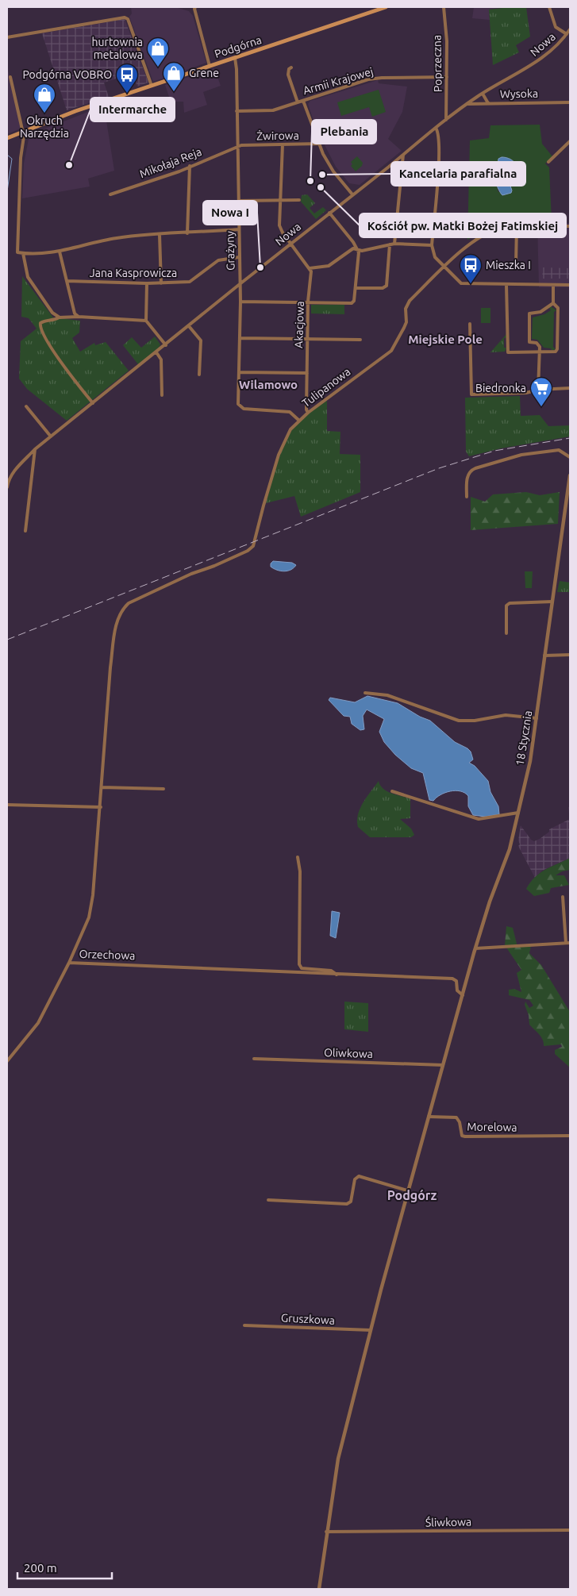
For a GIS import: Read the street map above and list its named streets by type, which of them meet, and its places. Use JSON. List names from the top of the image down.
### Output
{
  "streets": {
    "main road": ["Podgórna"],
    "street": [
      "Nowa",
      "Poprzeczna",
      "Armii Krajowej",
      "Wysoka",
      "Żwirowa",
      "Mikołaja Reja",
      "Grażyny",
      "Jana Kasprowicza",
      "Akacjowa",
      "Tulipanowa",
      "18 Stycznia",
      "Orzechowa",
      "Oliwkowa",
      "Morelowa",
      "Gruszkowa",
      "Śliwkowa"
    ]
  },
  "crossings": [
    ["Nowa", "Poprzeczna"],
    ["Nowa", "Wysoka"],
    ["Nowa", "Grażyny"],
    ["Podgórna", "Grażyny"],
    ["Poprzeczna", "Armii Krajowej"],
    ["Armii Krajowej", "Grażyny"],
    ["Żwirowa", "Mikołaja Reja"],
    ["Żwirowa", "Grażyny"],
    ["Mikołaja Reja", "Grażyny"],
    ["Grażyny", "Jana Kasprowicza"],
    ["Grażyny", "Tulipanowa"],
    ["Akacjowa", "Tulipanowa"],
    ["Tulipanowa", "Orzechowa"],
    ["18 Stycznia", "Orzechowa"],
    ["18 Stycznia", "Oliwkowa"],
    ["18 Stycznia", "Morelowa"],
    ["18 Stycznia", "Gruszkowa"],
    ["18 Stycznia", "Śliwkowa"]
  ],
  "districts": ["Miejskie Pole", "Wilamowo", "Podgórz"],
  "places": {
    "shop": ["hurtownia metalowa", "Grene", "Okruch Narzędzia"],
    "bus stop": ["Podgórna VOBRO", "Mieszka I"],
    "other": [
      "Intermarche",
      "Kancelaria parafialna",
      "Plebania",
      "Kościół pw. Matki Bożej Fatimskiej",
      "Nowa I"
    ],
    "supermarket": ["Biedronka"]
  },
  "scale_bar": "200 m"
}
